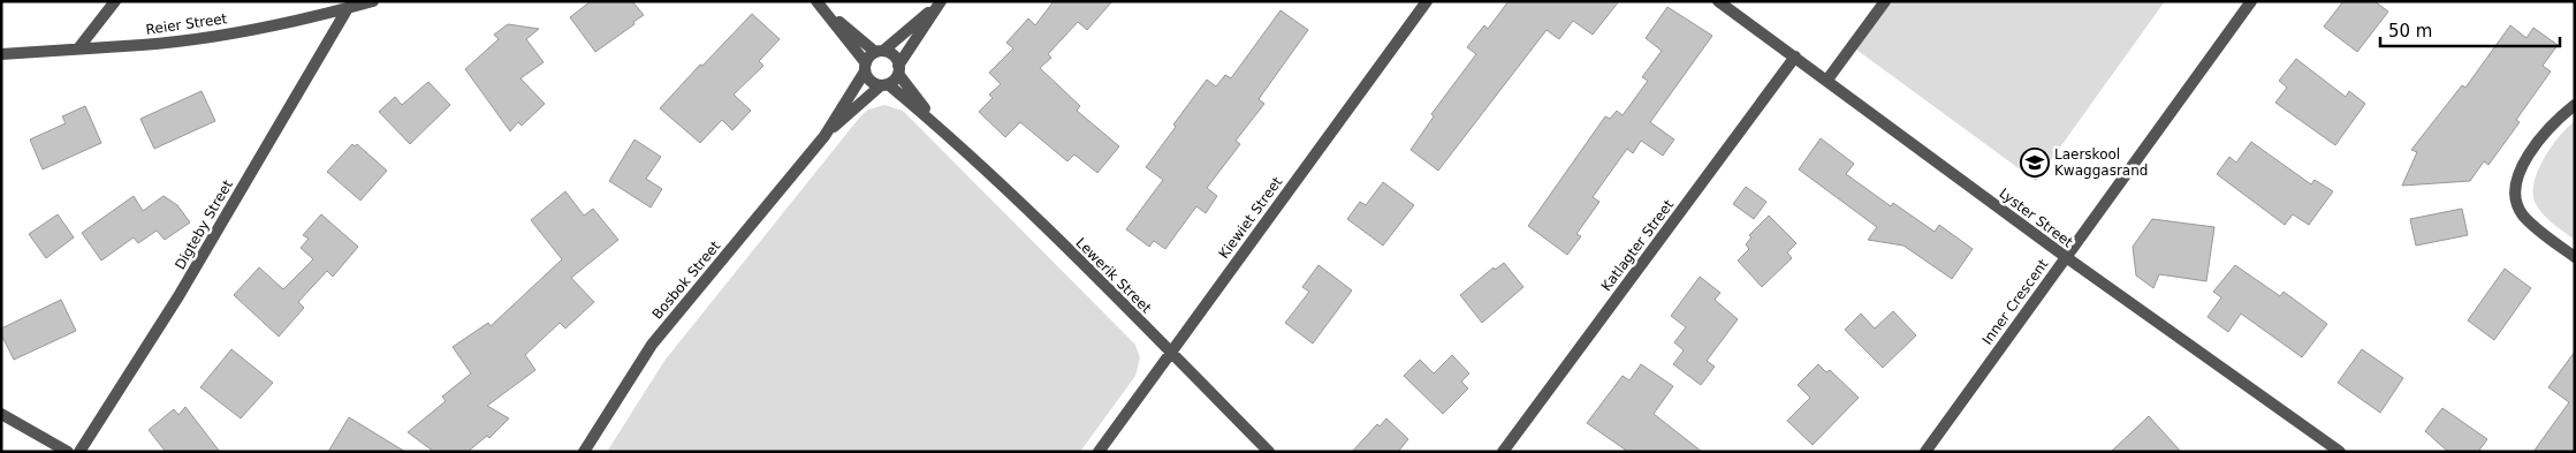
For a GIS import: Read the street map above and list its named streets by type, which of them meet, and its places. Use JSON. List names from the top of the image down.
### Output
{
  "streets": {
    "street": [
      "Reier Street",
      "Kiewiet Street",
      "Lyster Street",
      "Digteby Street",
      "Katlagter Street",
      "Lewerik Street",
      "Bosbok Street",
      "Inner Crescent"
    ]
  },
  "crossings": [
    ["Reier Street", "Digteby Street"],
    ["Kiewiet Street", "Lewerik Street"],
    ["Lyster Street", "Katlagter Street"],
    ["Lyster Street", "Inner Crescent"],
    ["Lewerik Street", "Bosbok Street"]
  ],
  "places": {
    "school or university": ["Laerskool Kwaggasrand"]
  },
  "scale_bar": "50 m"
}
